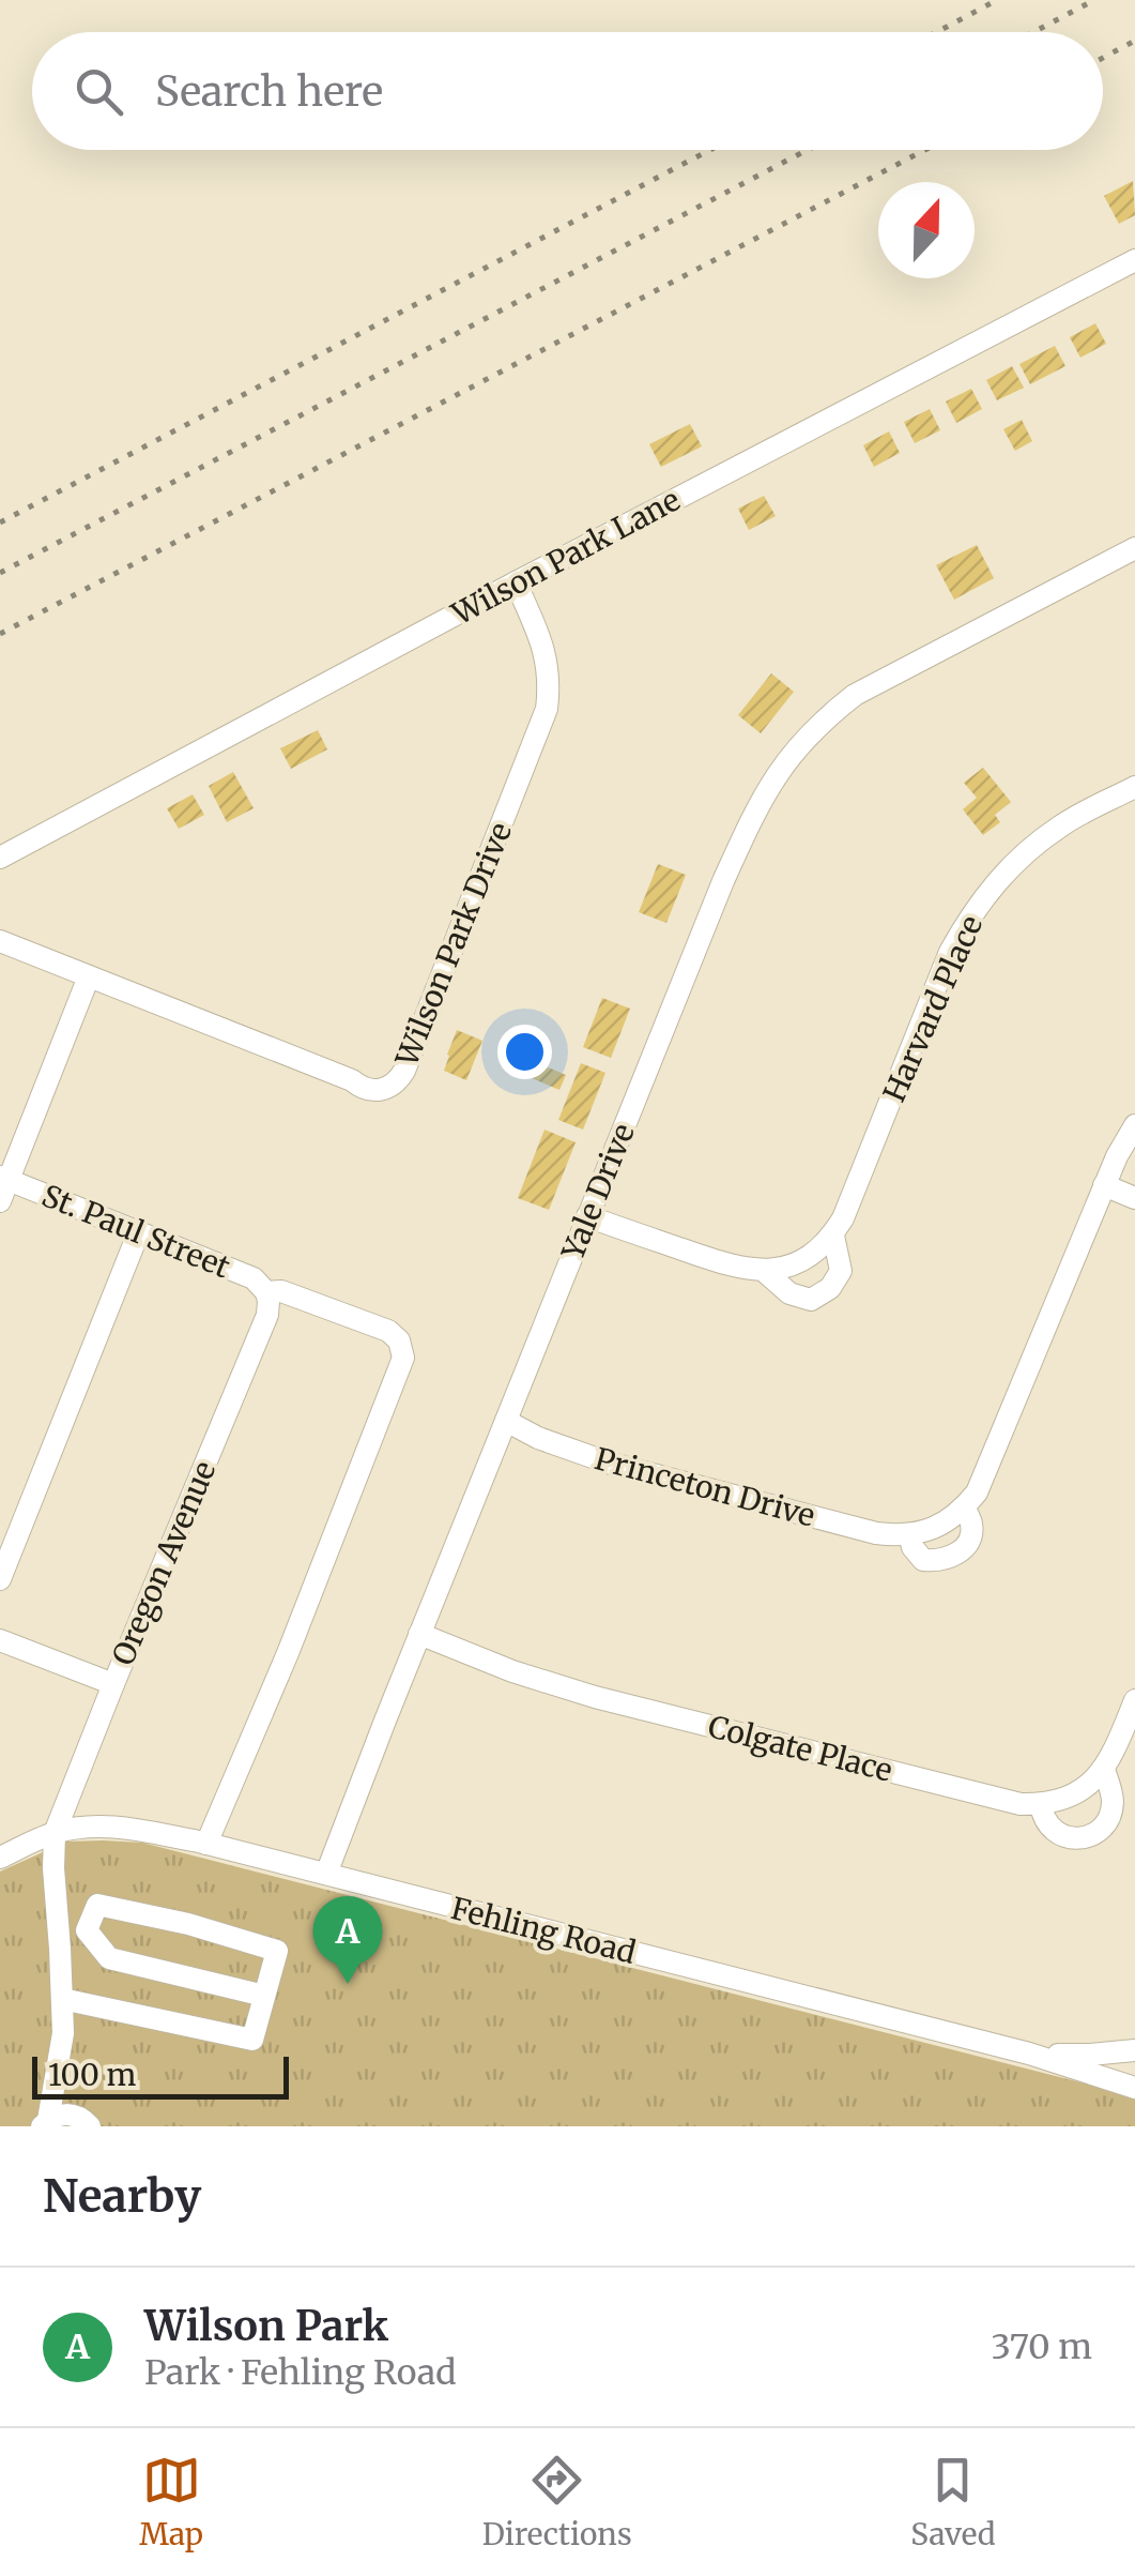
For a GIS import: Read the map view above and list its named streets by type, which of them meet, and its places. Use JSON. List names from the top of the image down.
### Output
{
  "streets": {
    "street": [
      "Wilson Park Lane",
      "Wilson Park Drive",
      "Harvard Place",
      "Yale Drive",
      "St. Paul Street",
      "Princeton Drive",
      "Oregon Avenue",
      "Colgate Place",
      "Fehling Road"
    ]
  },
  "crossings": [
    ["Wilson Park Lane", "Wilson Park Drive"],
    ["Harvard Place", "Yale Drive"],
    ["Yale Drive", "Princeton Drive"],
    ["Yale Drive", "Colgate Place"],
    ["Yale Drive", "Fehling Road"],
    ["St. Paul Street", "Oregon Avenue"],
    ["St. Paul Street", "Fehling Road"],
    ["Oregon Avenue", "Fehling Road"]
  ],
  "scale_bar": "100 m",
  "north": "top",
  "page": {
    "search": "Search here",
    "pins": "A",
    "scale": "100 m",
    "heading": "Nearby",
    "list": [
      {
        "mark": "A",
        "name": "Wilson Park",
        "note": "Park · Fehling Road",
        "value": "370 m"
      }
    ],
    "nav": ["Map", "Directions", "Saved"]
  }
}
